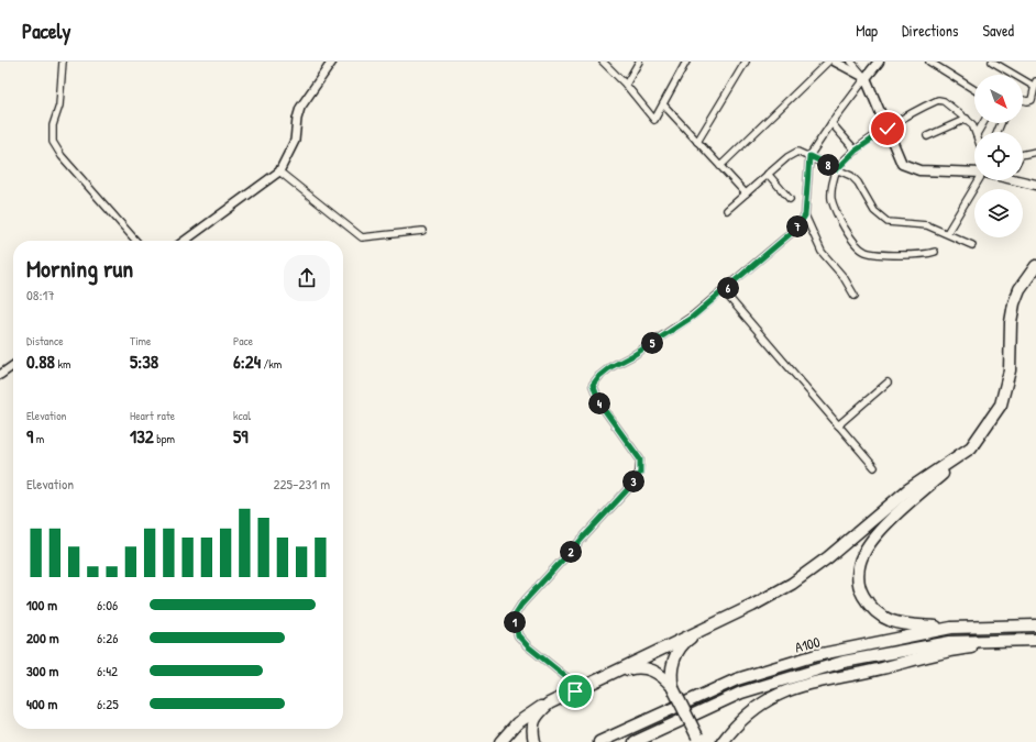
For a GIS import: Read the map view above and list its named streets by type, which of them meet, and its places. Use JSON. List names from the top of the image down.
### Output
{
  "streets": {
    "highway": ["A100"]
  },
  "north": "bottom right",
  "page": {
    "header": "Pacely",
    "nav": ["Map", "Directions", "Saved"],
    "pins": [
      "8",
      "7",
      "6",
      "5",
      "4",
      "3",
      "2",
      "1"
    ],
    "heading": ["Morning run", "08:17"],
    "stats": [
      ["Distance", "0.88 km"],
      ["Time", "5:38"],
      ["Pace", "6:24 /km"],
      ["Elevation", "9 m"],
      ["Heart rate", "132 bpm"],
      ["kcal", "59"]
    ],
    "chart": ["Elevation", "225–231 m"],
    "list": [
      {
        "name": "100 m",
        "note": "6:06"
      },
      {
        "name": "200 m",
        "note": "6:26"
      },
      {
        "name": "300 m",
        "note": "6:42"
      },
      {
        "name": "400 m",
        "note": "6:25"
      }
    ]
  }
}
